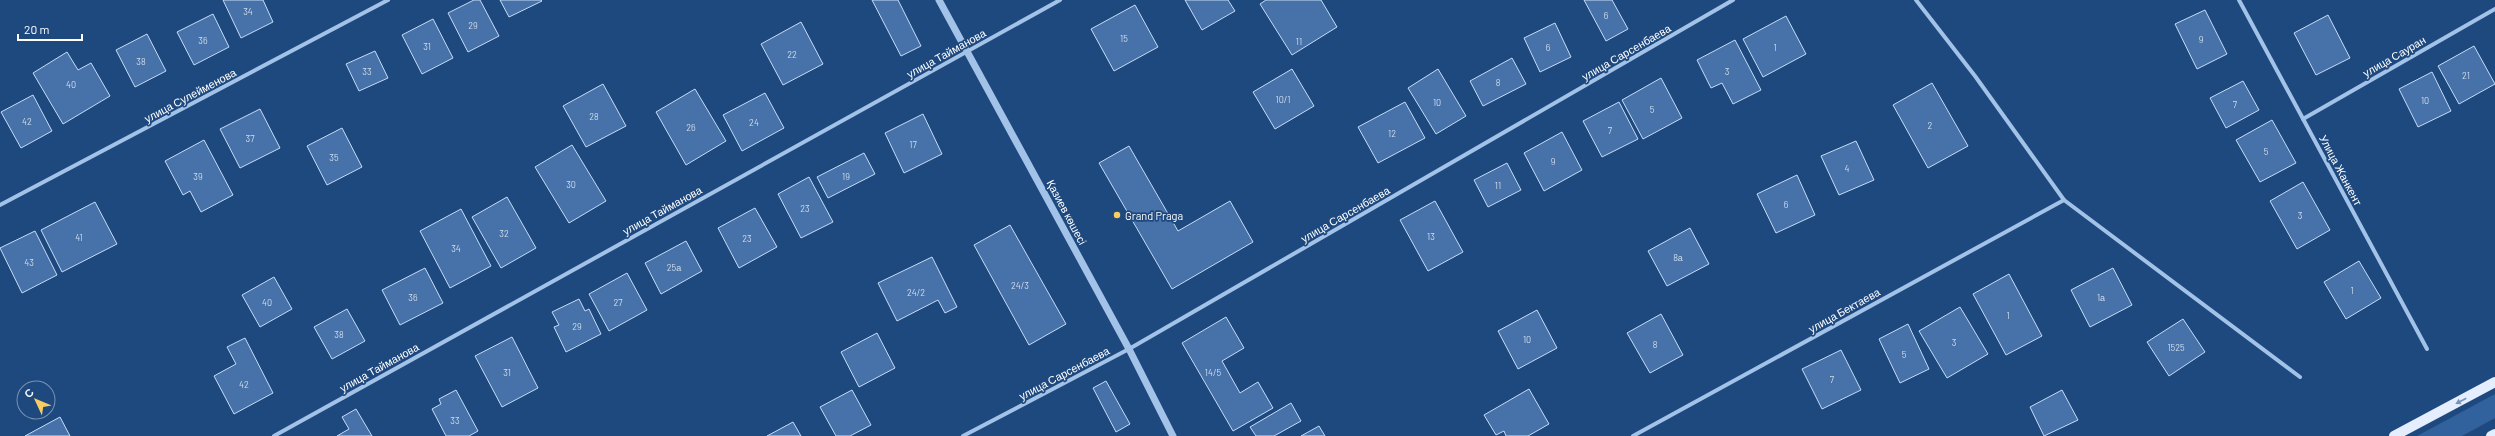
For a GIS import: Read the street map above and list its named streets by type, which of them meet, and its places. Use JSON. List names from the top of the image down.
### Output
{
  "streets": {
    "street": [
      "улица Сарсенбаева",
      "улица Тайманова",
      "улица Сауран",
      "улица Сулейменова",
      "Улица Жанкент",
      "Қазиев көшесі",
      "улица Бектаева"
    ]
  },
  "crossings": [
    ["улица Сарсенбаева", "Қазиев көшесі"],
    ["улица Тайманова", "Қазиев көшесі"],
    ["улица Сауран", "Улица Жанкент"]
  ],
  "places": ["Grand Praga"],
  "house_numbers": [
    "34",
    "6",
    "29",
    "15",
    "9",
    "36",
    "11",
    "31",
    "6",
    "1",
    "22",
    "38",
    "33",
    "3",
    "21",
    "8",
    "40",
    "10/1",
    "10",
    "10",
    "7",
    "5",
    "28",
    "42",
    "24",
    "2",
    "26",
    "7",
    "12",
    "37",
    "17",
    "5",
    "35",
    "9",
    "4",
    "39",
    "19",
    "30",
    "11",
    "6",
    "23",
    "3",
    "32",
    "13",
    "41",
    "23",
    "34",
    "8а",
    "43",
    "25а",
    "24/3",
    "1",
    "24/2",
    "36",
    "1а",
    "40",
    "27",
    "1",
    "29",
    "38",
    "10",
    "3",
    "8",
    "1525",
    "5",
    "31",
    "14/5",
    "7",
    "42",
    "33"
  ],
  "scale_bar": "20 m",
  "north": "top left"
}
